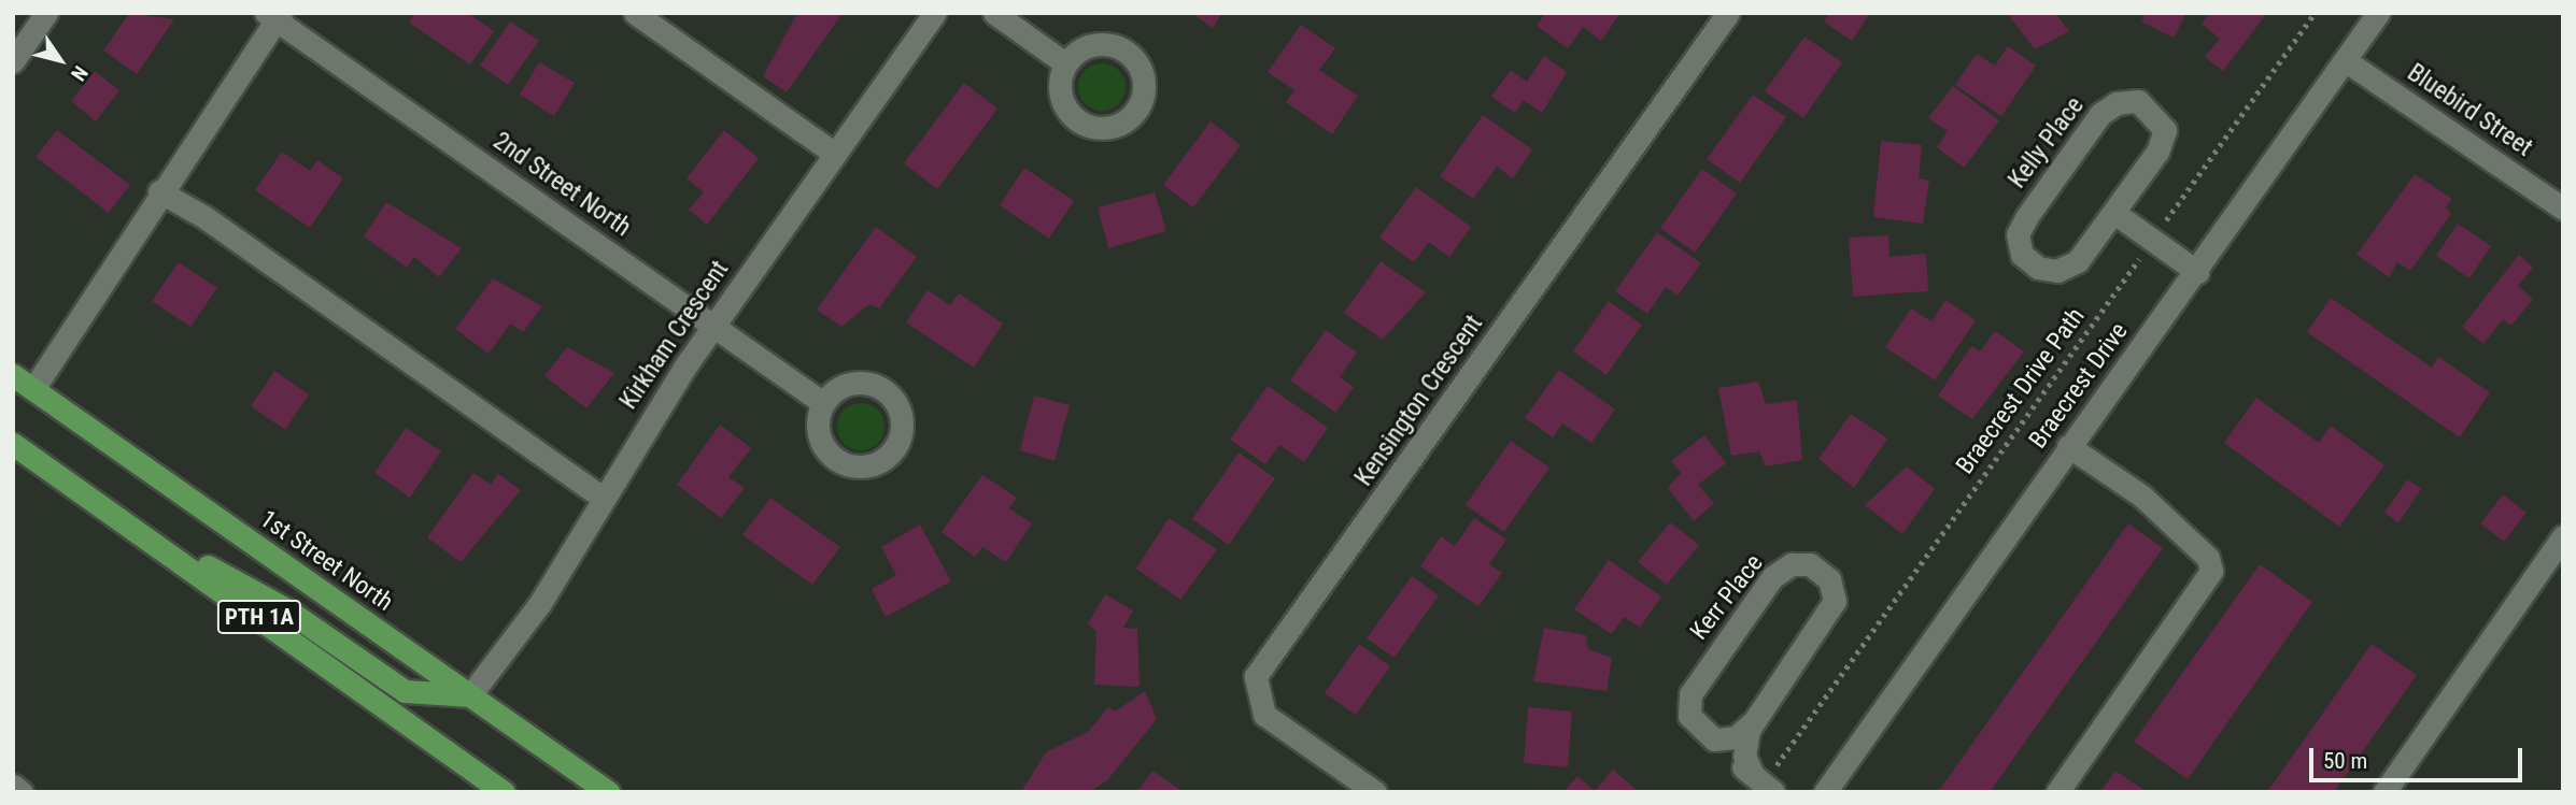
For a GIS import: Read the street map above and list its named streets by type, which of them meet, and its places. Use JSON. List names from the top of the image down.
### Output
{
  "streets": {
    "main road": ["1st Street North", "PTH 1A"],
    "street": [
      "Bluebird Street",
      "Kelly Place",
      "2nd Street North",
      "Kirkham Crescent",
      "Braecrest Drive",
      "Kensington Crescent",
      "Kerr Place"
    ],
    "path": ["Braecrest Drive Path"]
  },
  "crossings": [
    ["Bluebird Street", "Braecrest Drive"],
    ["2nd Street North", "Kirkham Crescent"],
    ["Kirkham Crescent", "1st Street North"],
    ["Braecrest Drive Path", "Kerr Place"]
  ],
  "scale_bar": "50 m",
  "north": "bottom right"
}
